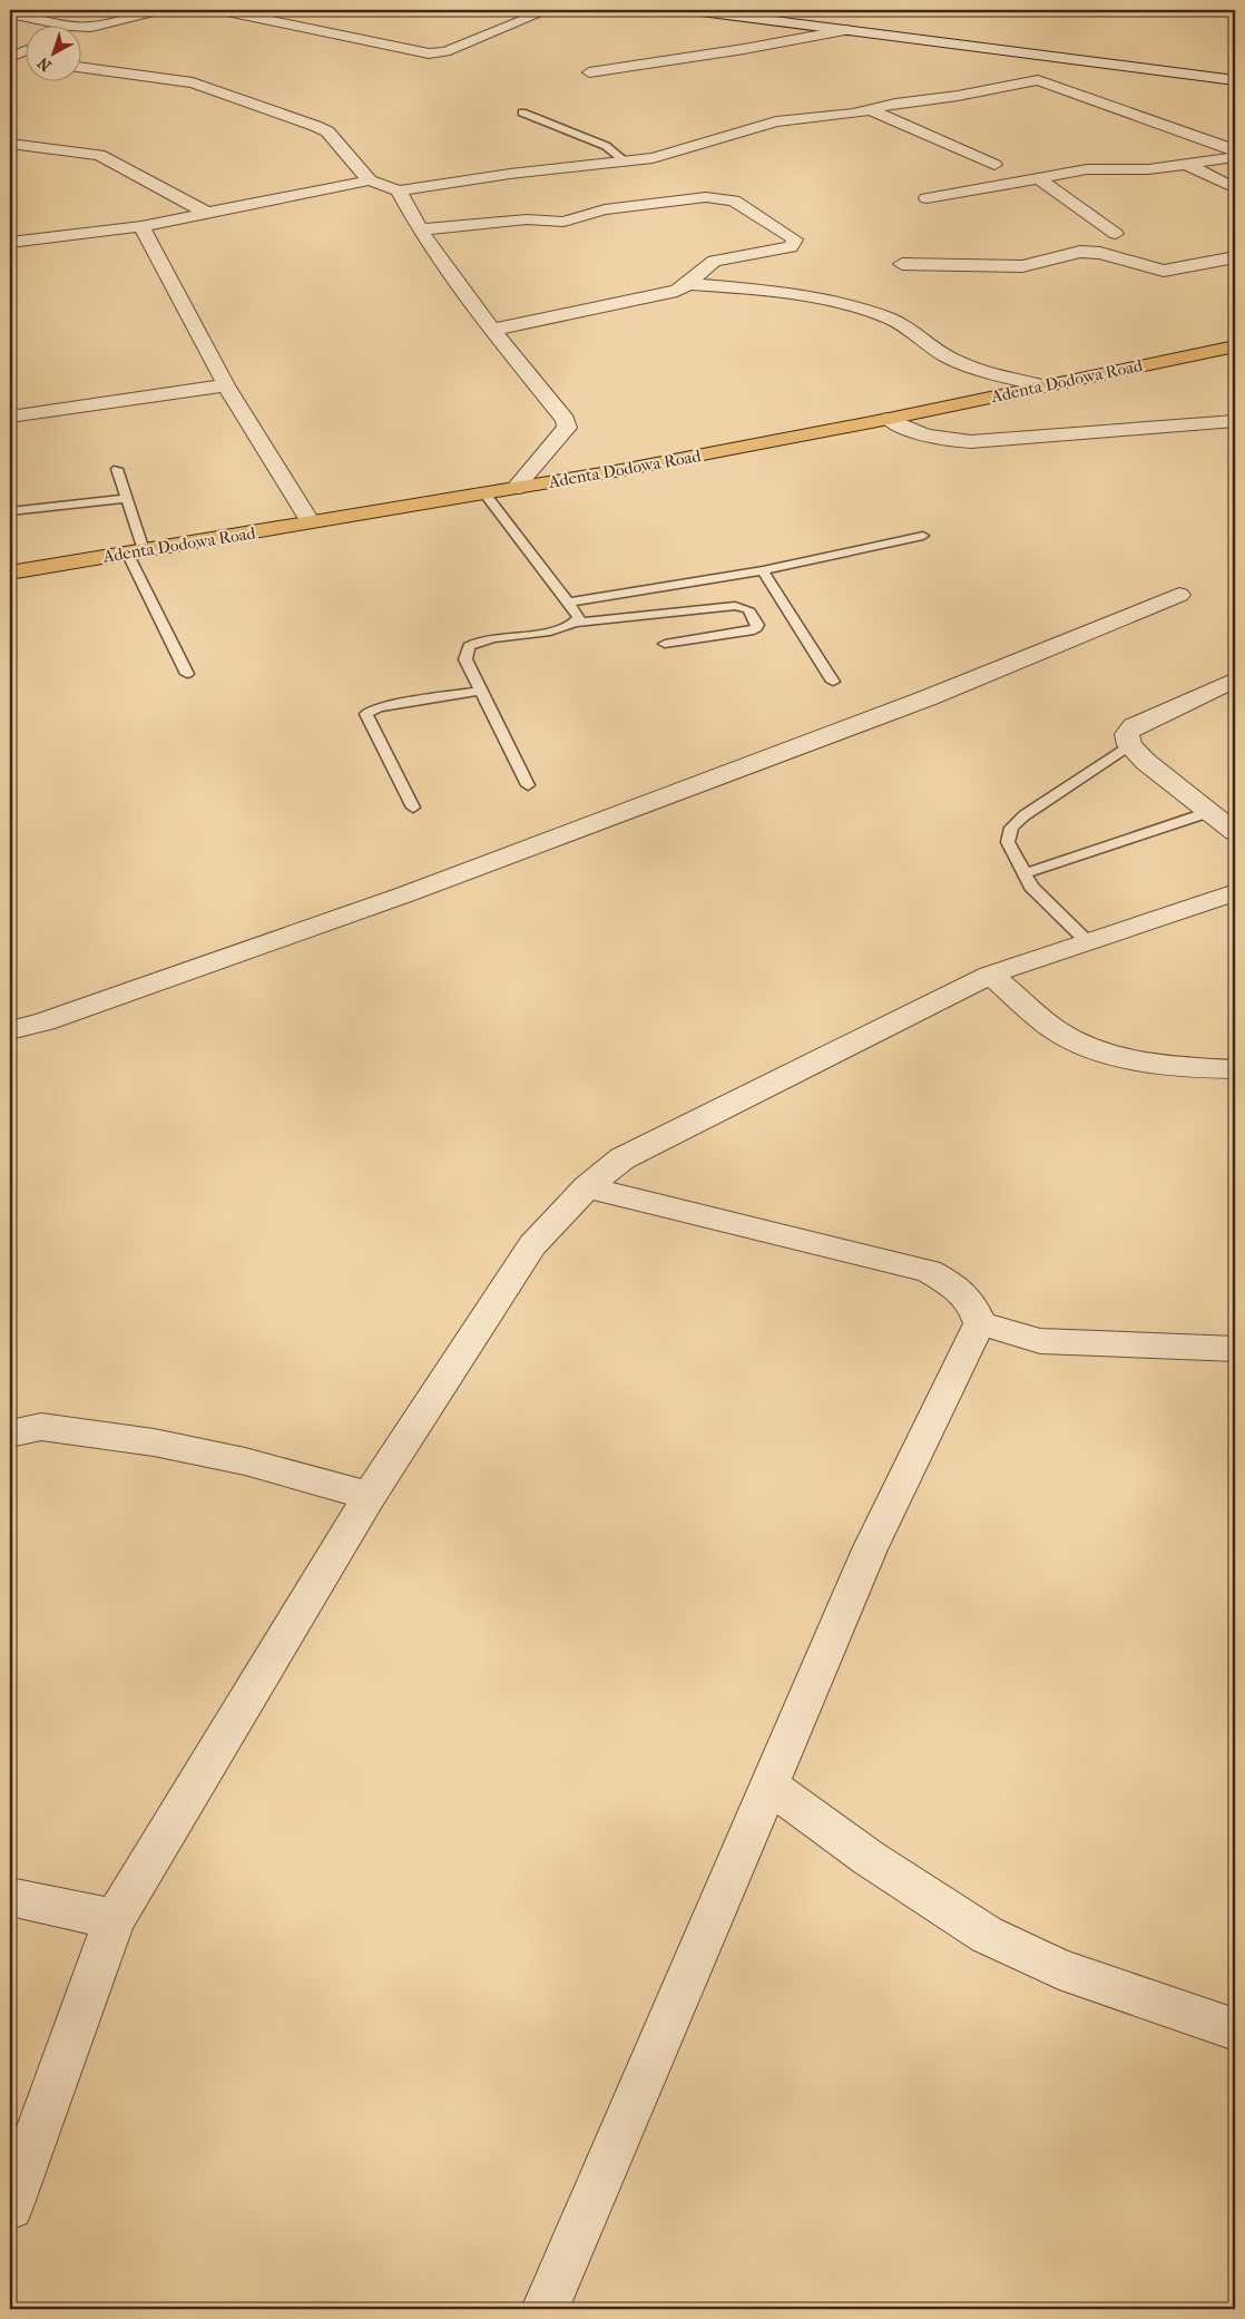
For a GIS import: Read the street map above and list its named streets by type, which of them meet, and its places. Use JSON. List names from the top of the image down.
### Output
{
  "streets": {
    "main road": ["Adenta Dodowa Road"]
  },
  "north": "bottom left"
}
